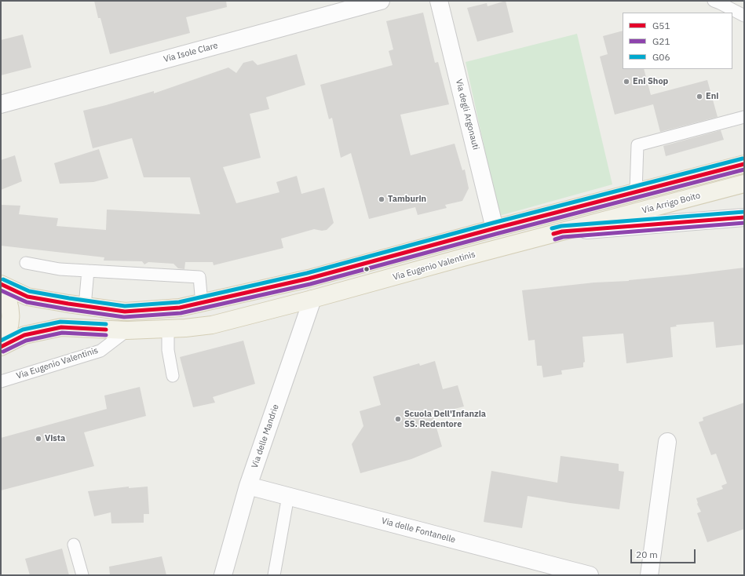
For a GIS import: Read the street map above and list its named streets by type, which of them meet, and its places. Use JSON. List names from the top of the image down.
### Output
{
  "streets": {
    "main road": ["Via Arrigo Boito", "Via Eugenio Valentinis"],
    "street": [
      "Via Isole Clare",
      "Via degli Argonauti",
      "Via delle Mandrie",
      "Via delle Fontanelle"
    ]
  },
  "crossings": [
    ["Via Arrigo Boito", "Via Eugenio Valentinis"],
    ["Via Eugenio Valentinis", "Via delle Mandrie"],
    ["Via delle Mandrie", "Via delle Fontanelle"]
  ],
  "places": [
    "Eni Shop",
    "Eni",
    "Tamburin",
    "Scuola Dell'Infanzia SS. Redentore",
    "Vista"
  ],
  "lines": ["transit line G06", "transit line G51", "transit line G21"],
  "legend": ["G51", "G21", "G06"],
  "scale_bar": "20 m"
}
